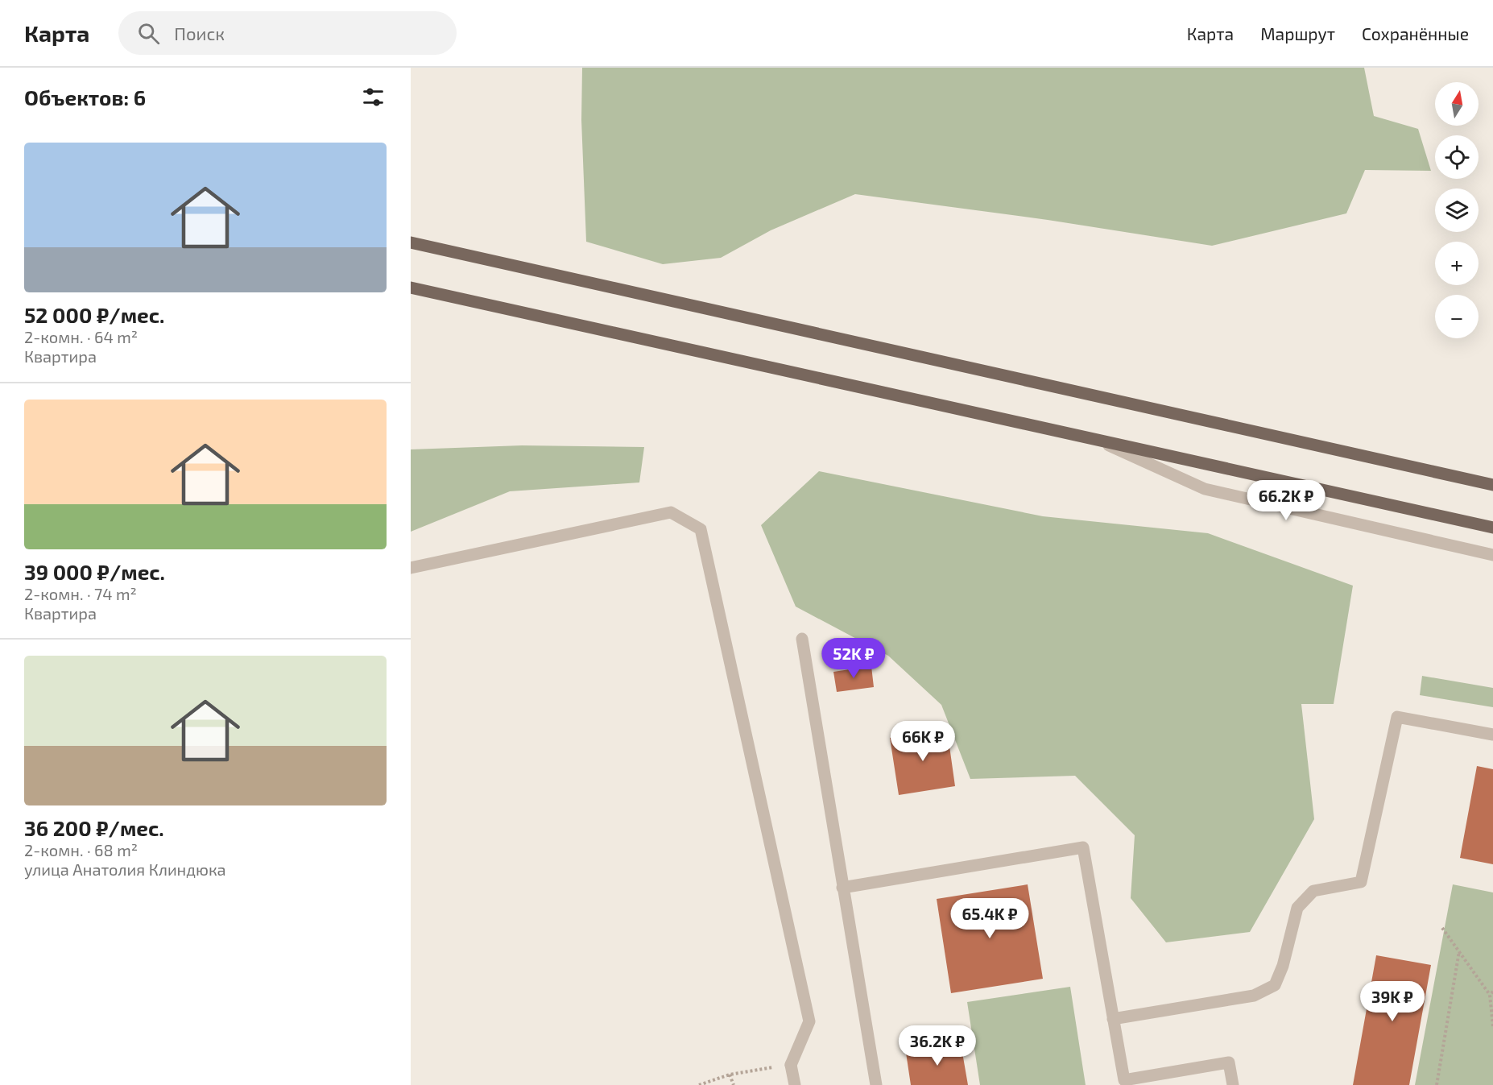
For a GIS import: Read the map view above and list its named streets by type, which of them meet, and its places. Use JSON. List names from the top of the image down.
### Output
{
  "north": "top",
  "page": {
    "header": "Карта",
    "search": "Поиск",
    "nav": ["Карта", "Маршрут", "Сохранённые"],
    "heading": "Объектов: 6",
    "map_buttons": ["+", "−"],
    "list": [
      {
        "name": "52 000 ₽/мес.",
        "note": "2-комн. · 64 m² · Квартира"
      },
      {
        "name": "39 000 ₽/мес.",
        "note": "2-комн. · 74 m² · Квартира"
      },
      {
        "name": "36 200 ₽/мес.",
        "note": "2-комн. · 68 m² · улица Анатолия Клиндюка"
      }
    ],
    "price": [
      "66.2K ₽",
      "52K ₽",
      "66K ₽",
      "65.4K ₽",
      "39K ₽",
      "36.2K ₽"
    ]
  }
}
